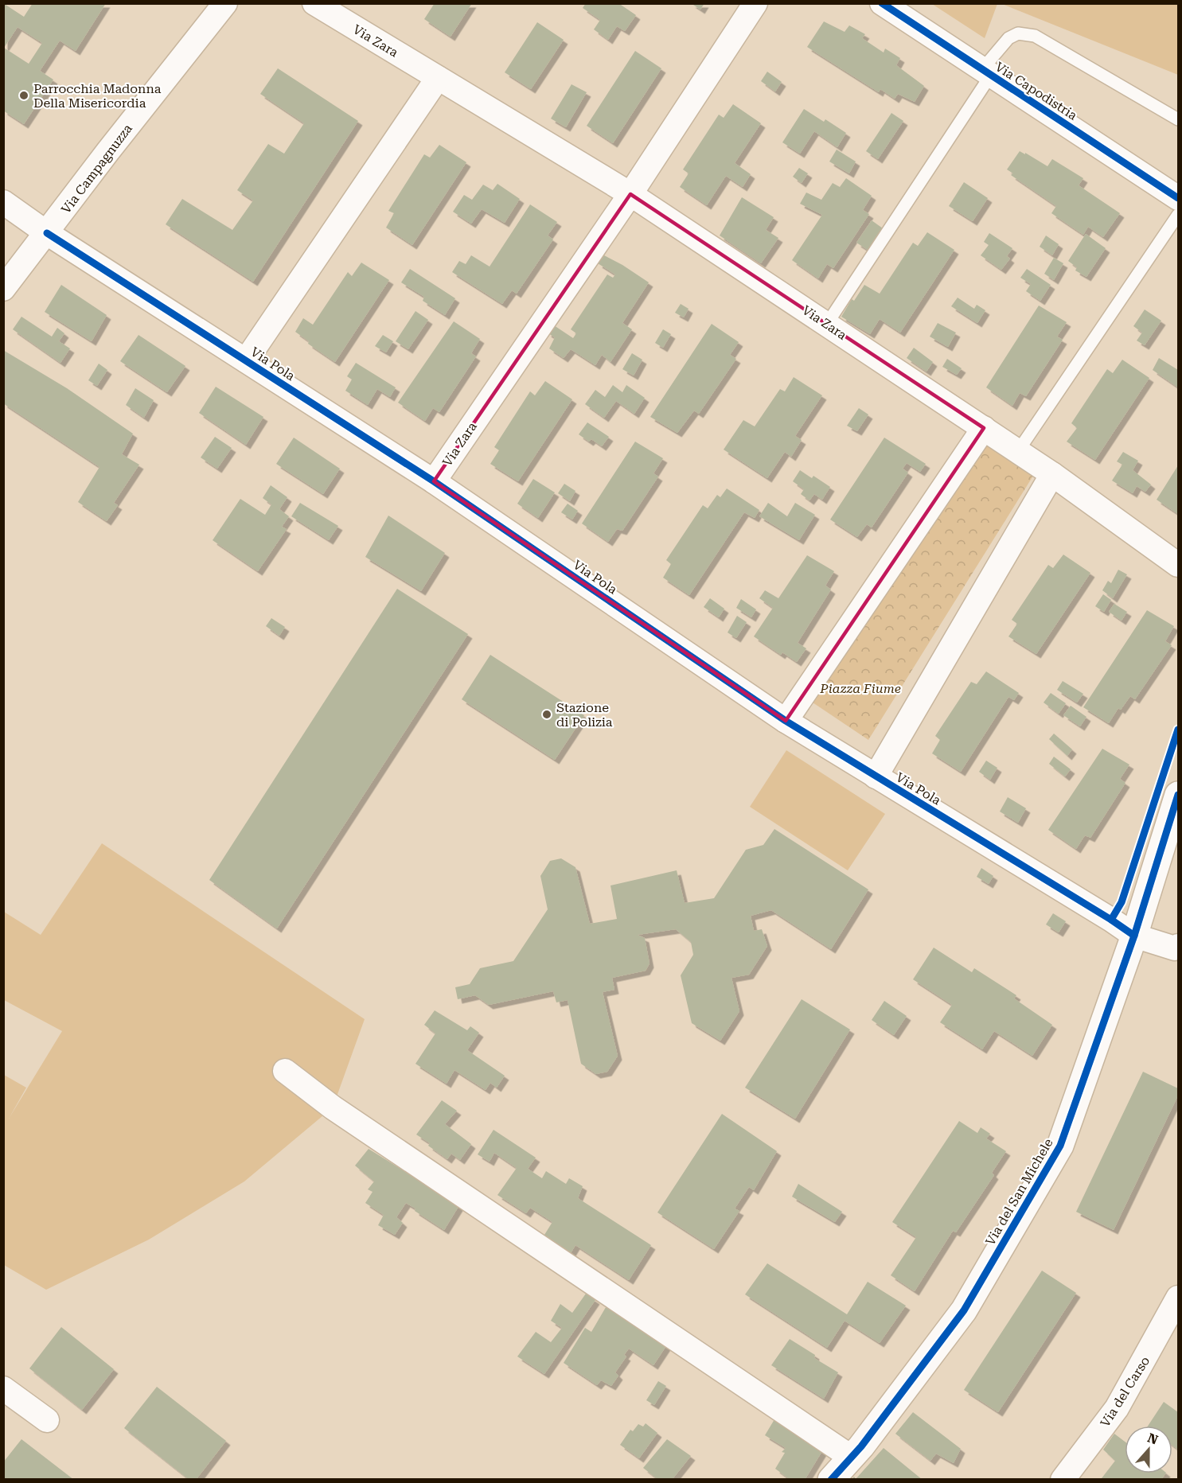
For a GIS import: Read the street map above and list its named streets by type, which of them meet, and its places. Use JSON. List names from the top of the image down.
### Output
{
  "streets": {
    "main road": ["Via del San Michele"],
    "street": [
      "Via Zara",
      "Via Capodistria",
      "Via Campagnuzza",
      "Via Pola",
      "Via del Carso"
    ]
  },
  "crossings": [
    ["Via Zara", "Via Pola"],
    ["Via Campagnuzza", "Via Pola"],
    ["Via Pola", "Via del San Michele"]
  ],
  "parks": ["Piazza Fiume"],
  "places": ["Parrocchia Madonna Della Misericordia", "Stazione di Polizia"],
  "north": "top"
}
